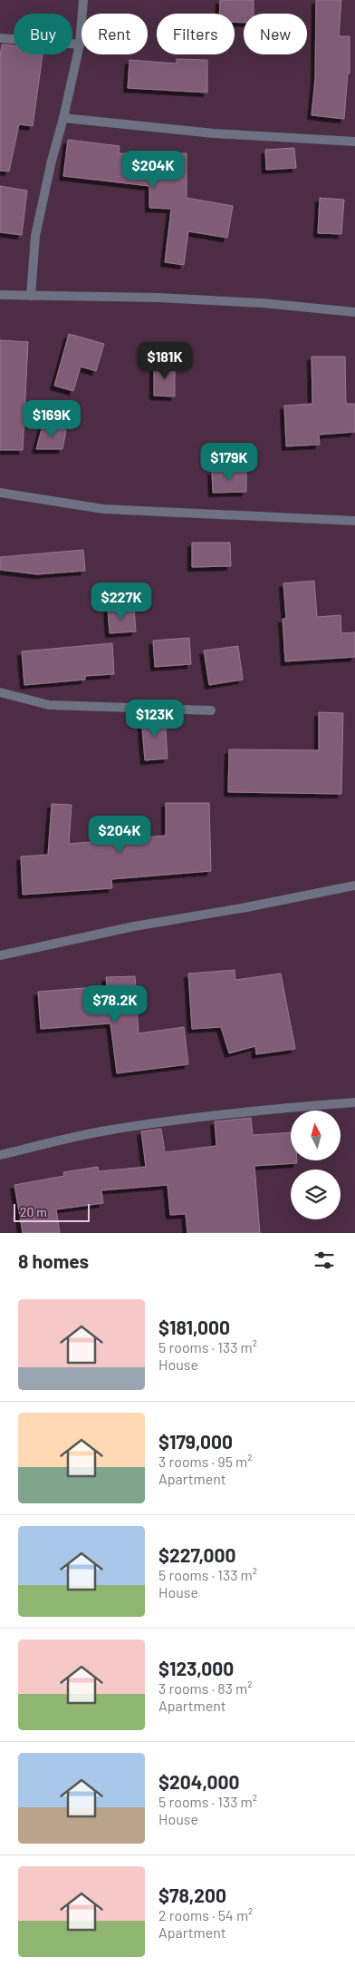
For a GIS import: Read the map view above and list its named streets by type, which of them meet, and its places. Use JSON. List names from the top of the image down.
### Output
{
  "scale_bar": "20 m",
  "north": "top",
  "page": {
    "chip": [
      "Buy",
      "Rent",
      "Filters",
      "New"
    ],
    "price": [
      "$204K",
      "$181K",
      "$169K",
      "$179K",
      "$227K",
      "$123K",
      "$204K",
      "$78.2K"
    ],
    "scale": "20 m",
    "heading": "8 homes",
    "list": [
      {
        "name": "$181,000",
        "note": "5 rooms · 133 m² · House"
      },
      {
        "name": "$179,000",
        "note": "3 rooms · 95 m² · Apartment"
      },
      {
        "name": "$227,000",
        "note": "5 rooms · 133 m² · House"
      },
      {
        "name": "$123,000",
        "note": "3 rooms · 83 m² · Apartment"
      },
      {
        "name": "$204,000",
        "note": "5 rooms · 133 m² · House"
      },
      {
        "name": "$78,200",
        "note": "2 rooms · 54 m² · Apartment"
      }
    ]
  }
}
